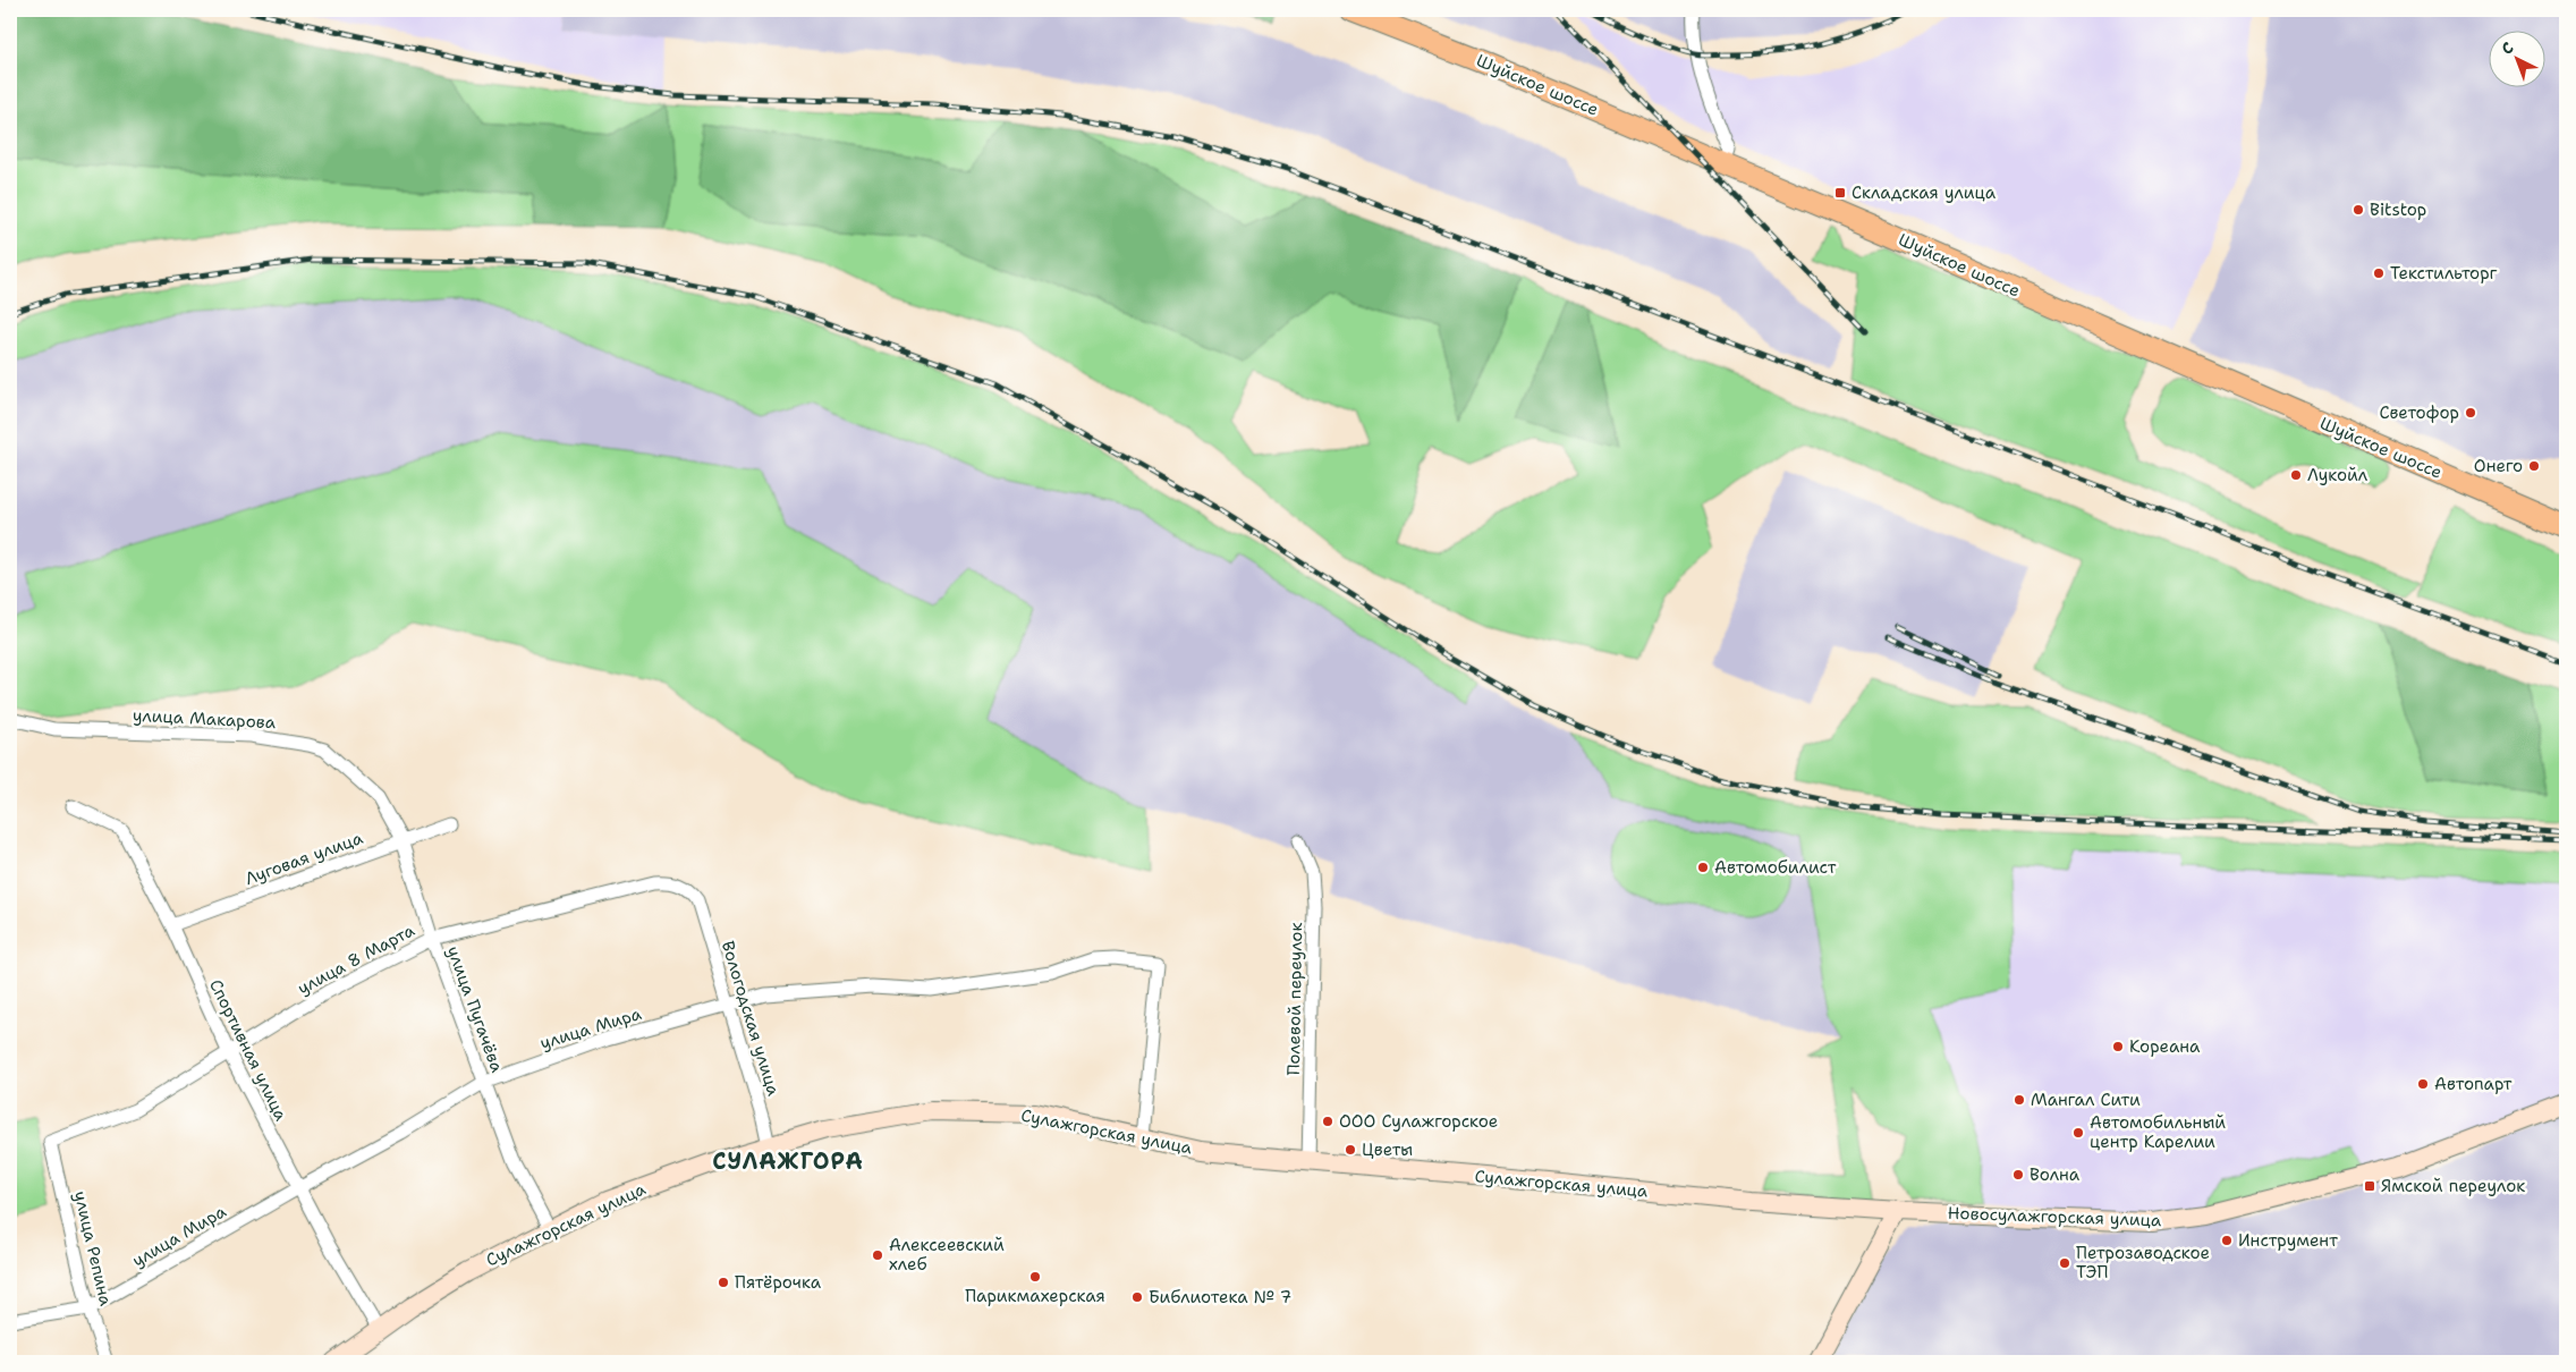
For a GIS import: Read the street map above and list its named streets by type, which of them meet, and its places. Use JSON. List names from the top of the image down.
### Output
{
  "streets": {
    "main road": ["Шуйское шоссе", "Сулажгорская улица", "Новосулажгорская улица"],
    "street": [
      "улица Макарова",
      "Луговая улица",
      "улица 8 Марта",
      "Полевой переулок",
      "улица Пугачёва",
      "Вологодская улица",
      "улица Мира",
      "Спортивная улица",
      "улица Репина"
    ]
  },
  "crossings": [
    ["улица Макарова", "улица Пугачёва"],
    ["Луговая улица", "улица Пугачёва"],
    ["Луговая улица", "Спортивная улица"],
    ["улица 8 Марта", "улица Пугачёва"],
    ["улица 8 Марта", "Вологодская улица"],
    ["улица 8 Марта", "Спортивная улица"],
    ["улица 8 Марта", "улица Репина"],
    ["Полевой переулок", "Сулажгорская улица"],
    ["улица Пугачёва", "улица Мира"],
    ["улица Пугачёва", "Сулажгорская улица"],
    ["Вологодская улица", "улица Мира"],
    ["Вологодская улица", "Сулажгорская улица"],
    ["улица Мира", "Спортивная улица"],
    ["улица Мира", "Сулажгорская улица"],
    ["улица Мира", "улица Репина"],
    ["Спортивная улица", "Сулажгорская улица"],
    ["Сулажгорская улица", "Новосулажгорская улица"]
  ],
  "districts": ["СУЛАЖГОРА"],
  "places": {
    "transit": ["Складская улица", "Ямской переулок"],
    "other": [
      "Bitstop",
      "Текстильторг",
      "Светофор",
      "Онего",
      "Лукойл",
      "Автомобилист",
      "Кореана",
      "Автопарт",
      "Мангал Сити",
      "ООО Сулажгорское",
      "Автомобильный центр Карелии",
      "Цветы",
      "Волна",
      "Инструмент",
      "Алексеевский хлеб",
      "Петрозаводское ТЭП",
      "Парикмахерская",
      "Пятёрочка",
      "Библиотека № 7"
    ]
  },
  "north": "top left"
}
